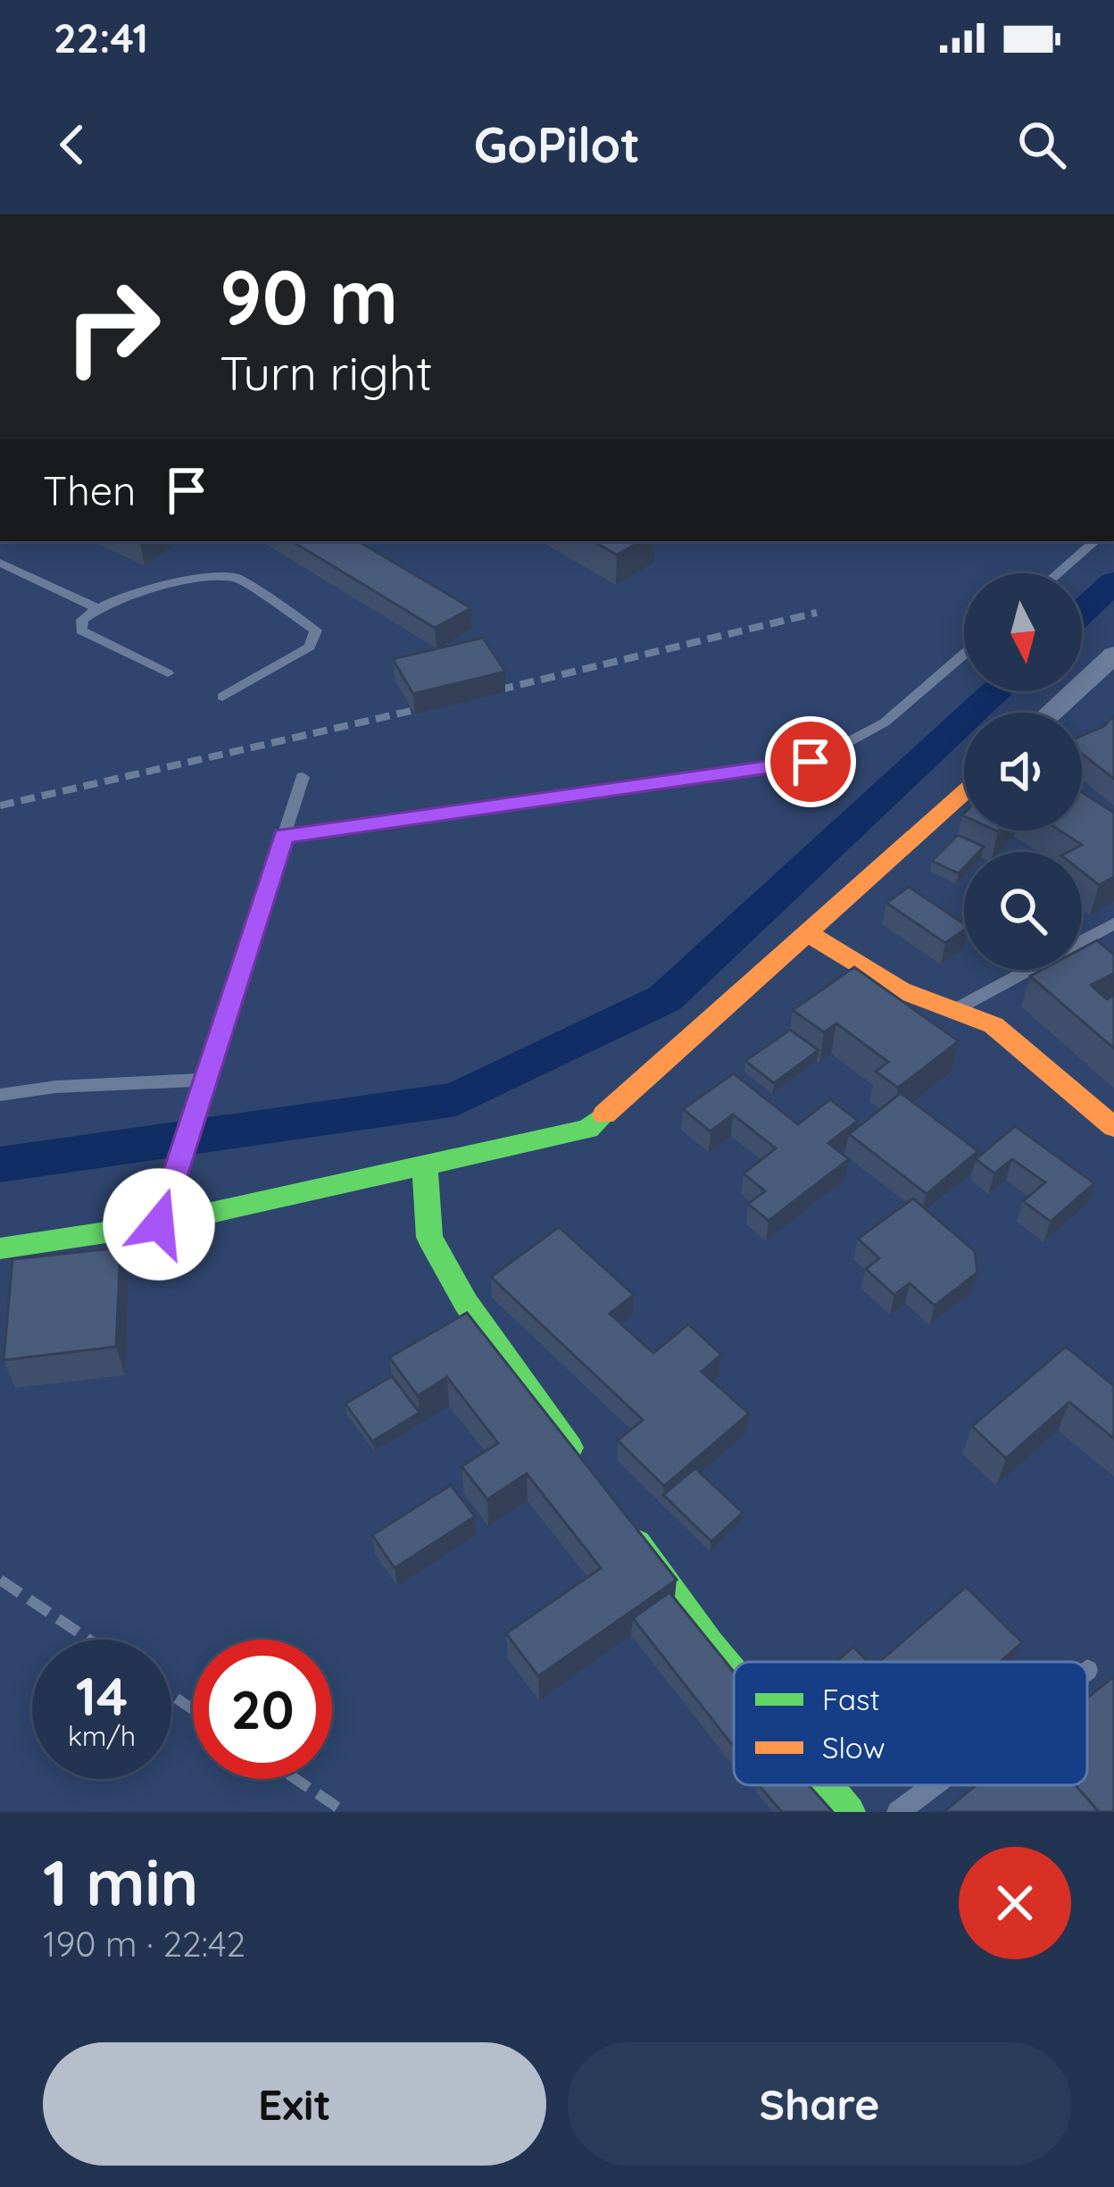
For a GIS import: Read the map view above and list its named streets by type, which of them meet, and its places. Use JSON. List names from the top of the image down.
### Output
{
  "legend": ["Fast", "Slow"],
  "north": "bottom",
  "page": {
    "status": "22:41",
    "header": "GoPilot",
    "turn": ["90 m", "Turn right"],
    "then": "Then",
    "speed": "14 km/h",
    "limit": "20",
    "heading": ["1 min", "190 m · 22:42"],
    "buttons": ["Exit", "Share"]
  }
}
